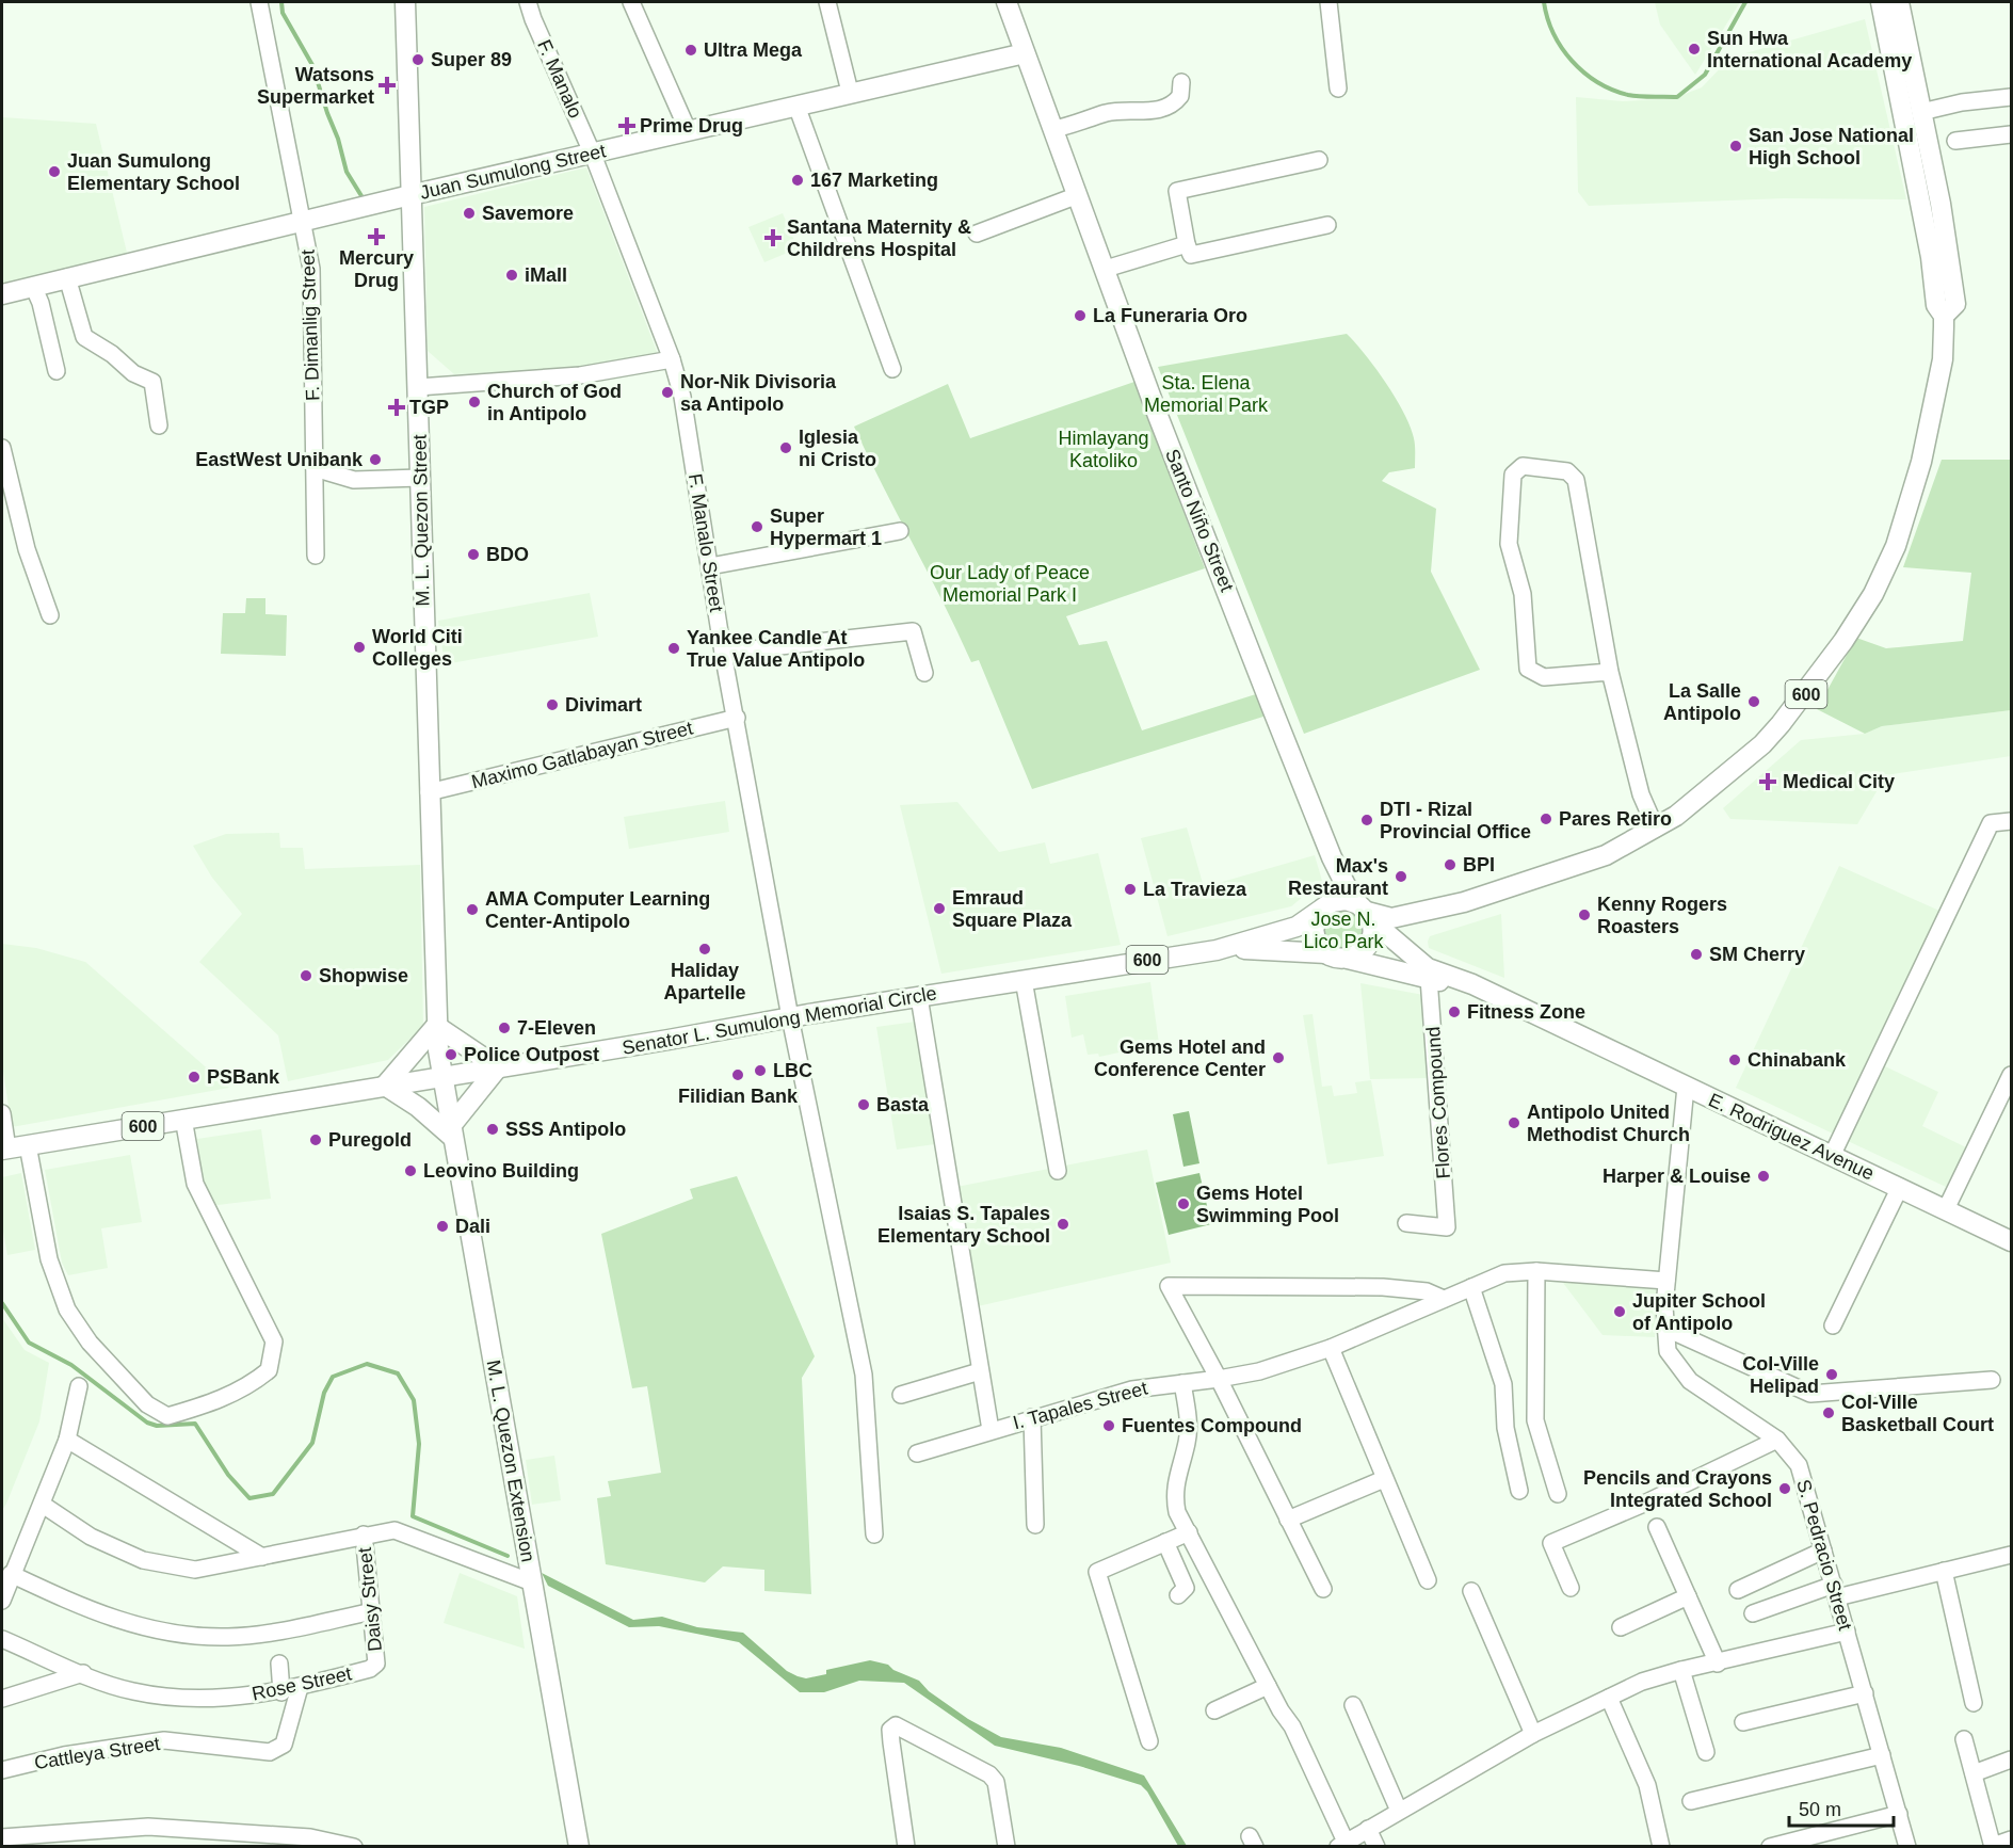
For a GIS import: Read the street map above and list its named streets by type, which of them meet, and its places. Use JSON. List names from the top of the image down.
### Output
{
  "streets": {
    "main road": [
      "Juan Sumulong Street",
      "M. L. Quezon Street",
      "Santo Niño Street",
      "600",
      "Senator L. Sumulong Memorial Circle",
      "E. Rodriguez Avenue",
      "M. L. Quezon Extension"
    ],
    "street": [
      "F. Manalo",
      "F. Dimanlig Street",
      "F. Manalo Street",
      "Maximo Gatlabayan Street",
      "Flores Compound",
      "I. Tapales Street",
      "S. Pedracio Street",
      "Daisy Street",
      "Rose Street",
      "Cattleya Street"
    ]
  },
  "crossings": [
    ["F. Manalo", "Juan Sumulong Street"],
    ["F. Manalo", "F. Manalo Street"],
    ["Juan Sumulong Street", "F. Dimanlig Street"],
    ["Juan Sumulong Street", "M. L. Quezon Street"],
    ["Juan Sumulong Street", "Santo Niño Street"],
    ["Juan Sumulong Street", "F. Manalo Street"],
    ["M. L. Quezon Street", "Maximo Gatlabayan Street"],
    ["M. L. Quezon Street", "Senator L. Sumulong Memorial Circle"],
    ["M. L. Quezon Street", "M. L. Quezon Extension"],
    ["Santo Niño Street", "600"],
    ["Santo Niño Street", "Senator L. Sumulong Memorial Circle"],
    ["Santo Niño Street", "E. Rodriguez Avenue"],
    ["F. Manalo Street", "Maximo Gatlabayan Street"],
    ["F. Manalo Street", "Senator L. Sumulong Memorial Circle"],
    ["600", "Senator L. Sumulong Memorial Circle"],
    ["600", "E. Rodriguez Avenue"],
    ["Senator L. Sumulong Memorial Circle", "E. Rodriguez Avenue"],
    ["Senator L. Sumulong Memorial Circle", "I. Tapales Street"],
    ["Senator L. Sumulong Memorial Circle", "M. L. Quezon Extension"],
    ["Flores Compound", "E. Rodriguez Avenue"],
    ["E. Rodriguez Avenue", "S. Pedracio Street"],
    ["I. Tapales Street", "S. Pedracio Street"],
    ["Daisy Street", "Rose Street"],
    ["Rose Street", "Cattleya Street"]
  ],
  "parks": [
    "Sta. Elena Memorial Park",
    "Himlayang Katoliko",
    "Our Lady of Peace Memorial Park I",
    "Jose N. Lico Park"
  ],
  "places": {
    "other": [
      "Sun Hwa International Academy",
      "Ultra Mega",
      "Super 89",
      "San Jose National High School",
      "Juan Sumulong Elementary School",
      "167 Marketing",
      "Savemore",
      "iMall",
      "La Funeraria Oro",
      "Nor-Nik Divisoria sa Antipolo",
      "Church of God in Antipolo",
      "Iglesia ni Cristo",
      "EastWest Unibank",
      "Super Hypermart 1",
      "BDO",
      "World Citi Colleges",
      "Yankee Candle At True Value Antipolo",
      "La Salle Antipolo",
      "Divimart",
      "Pares Retiro",
      "DTI - Rizal Provincial Office",
      "BPI",
      "Max's Restaurant",
      "La Travieza",
      "Emraud Square Plaza",
      "AMA Computer Learning Center-Antipolo",
      "Kenny Rogers Roasters",
      "Haliday Apartelle",
      "SM Cherry",
      "Shopwise",
      "Fitness Zone",
      "7-Eleven",
      "Police Outpost",
      "Gems Hotel and Conference Center",
      "Chinabank",
      "LBC",
      "Filidian Bank",
      "PSBank",
      "Basta",
      "Antipolo United Methodist Church",
      "SSS Antipolo",
      "Puregold",
      "Leovino Building",
      "Harper & Louise",
      "Gems Hotel Swimming Pool",
      "Isaias S. Tapales Elementary School",
      "Dali",
      "Jupiter School of Antipolo",
      "Col-Ville Helipad",
      "Col-Ville Basketball Court",
      "Fuentes Compound",
      "Pencils and Crayons Integrated School"
    ],
    "health": [
      "Watsons Supermarket",
      "Prime Drug",
      "Mercury Drug",
      "Santana Maternity & Childrens Hospital",
      "TGP",
      "Medical City"
    ]
  },
  "scale_bar": "50 m"
}
